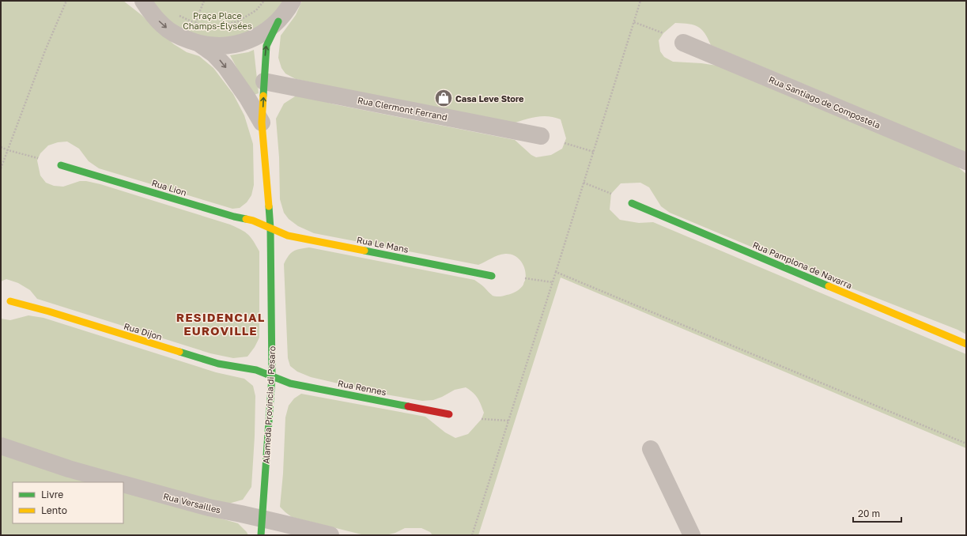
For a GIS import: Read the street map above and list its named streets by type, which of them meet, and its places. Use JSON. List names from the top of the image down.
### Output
{
  "streets": {
    "street": [
      "Rua Santiago de Compostela",
      "Rua Clermont Ferrand",
      "Rua Lion",
      "Rua Le Mans",
      "Rua Pamplona de Navarra",
      "Rua Dijon",
      "Rua Rennes",
      "Alameda Provincia di Pesaro",
      "Rua Versailles"
    ]
  },
  "crossings": [
    ["Rua Clermont Ferrand", "Alameda Provincia di Pesaro"],
    ["Rua Lion", "Rua Le Mans"],
    ["Rua Lion", "Alameda Provincia di Pesaro"],
    ["Rua Le Mans", "Alameda Provincia di Pesaro"],
    ["Rua Dijon", "Rua Rennes"],
    ["Rua Dijon", "Alameda Provincia di Pesaro"],
    ["Rua Rennes", "Alameda Provincia di Pesaro"],
    ["Alameda Provincia di Pesaro", "Rua Versailles"]
  ],
  "districts": ["RESIDENCIAL EUROVILLE"],
  "parks": ["Praça Place Champs-Élysées"],
  "places": {
    "shop": ["Casa Leve Store"]
  },
  "legend": ["Livre", "Lento"],
  "scale_bar": "20 m"
}
